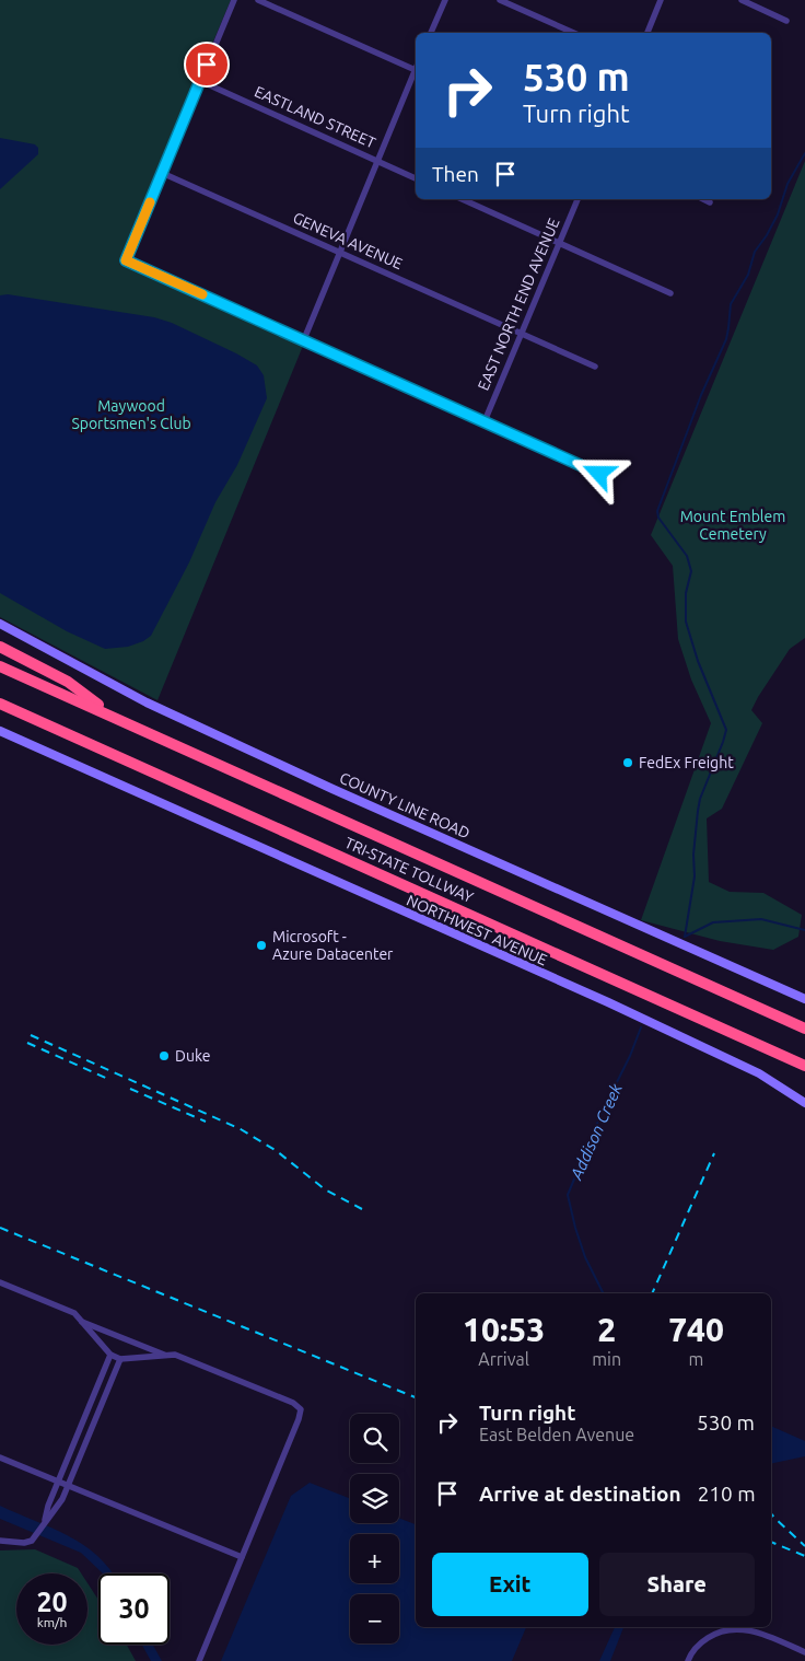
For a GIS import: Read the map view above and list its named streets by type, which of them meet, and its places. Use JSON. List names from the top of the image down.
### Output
{
  "streets": {
    "highway": ["TRI-STATE TOLLWAY"],
    "street": [
      "EASTLAND STREET",
      "GENEVA AVENUE",
      "EAST NORTH END AVENUE",
      "COUNTY LINE ROAD",
      "NORTHWEST AVENUE"
    ]
  },
  "crossings": [
    ["GENEVA AVENUE", "EAST NORTH END AVENUE"]
  ],
  "water": ["Addison Creek"],
  "parks": ["Maywood Sportsmen's Club", "Mount Emblem Cemetery"],
  "places": ["FedEx Freight", "Microsoft - Azure Datacenter", "Duke"],
  "page": {
    "turn": ["530 m", "Turn right"],
    "then": "Then",
    "eta": [
      "10:53",
      "Arrival",
      "2",
      "min",
      "740",
      "m"
    ],
    "list": [
      {
        "name": "Turn right",
        "note": "East Belden Avenue",
        "value": "530 m"
      },
      {
        "name": "Arrive at destination",
        "value": "210 m"
      }
    ],
    "map_buttons": ["+", "−"],
    "buttons": ["Exit", "Share"],
    "speed": "20 km/h",
    "limit": "30"
  }
}
